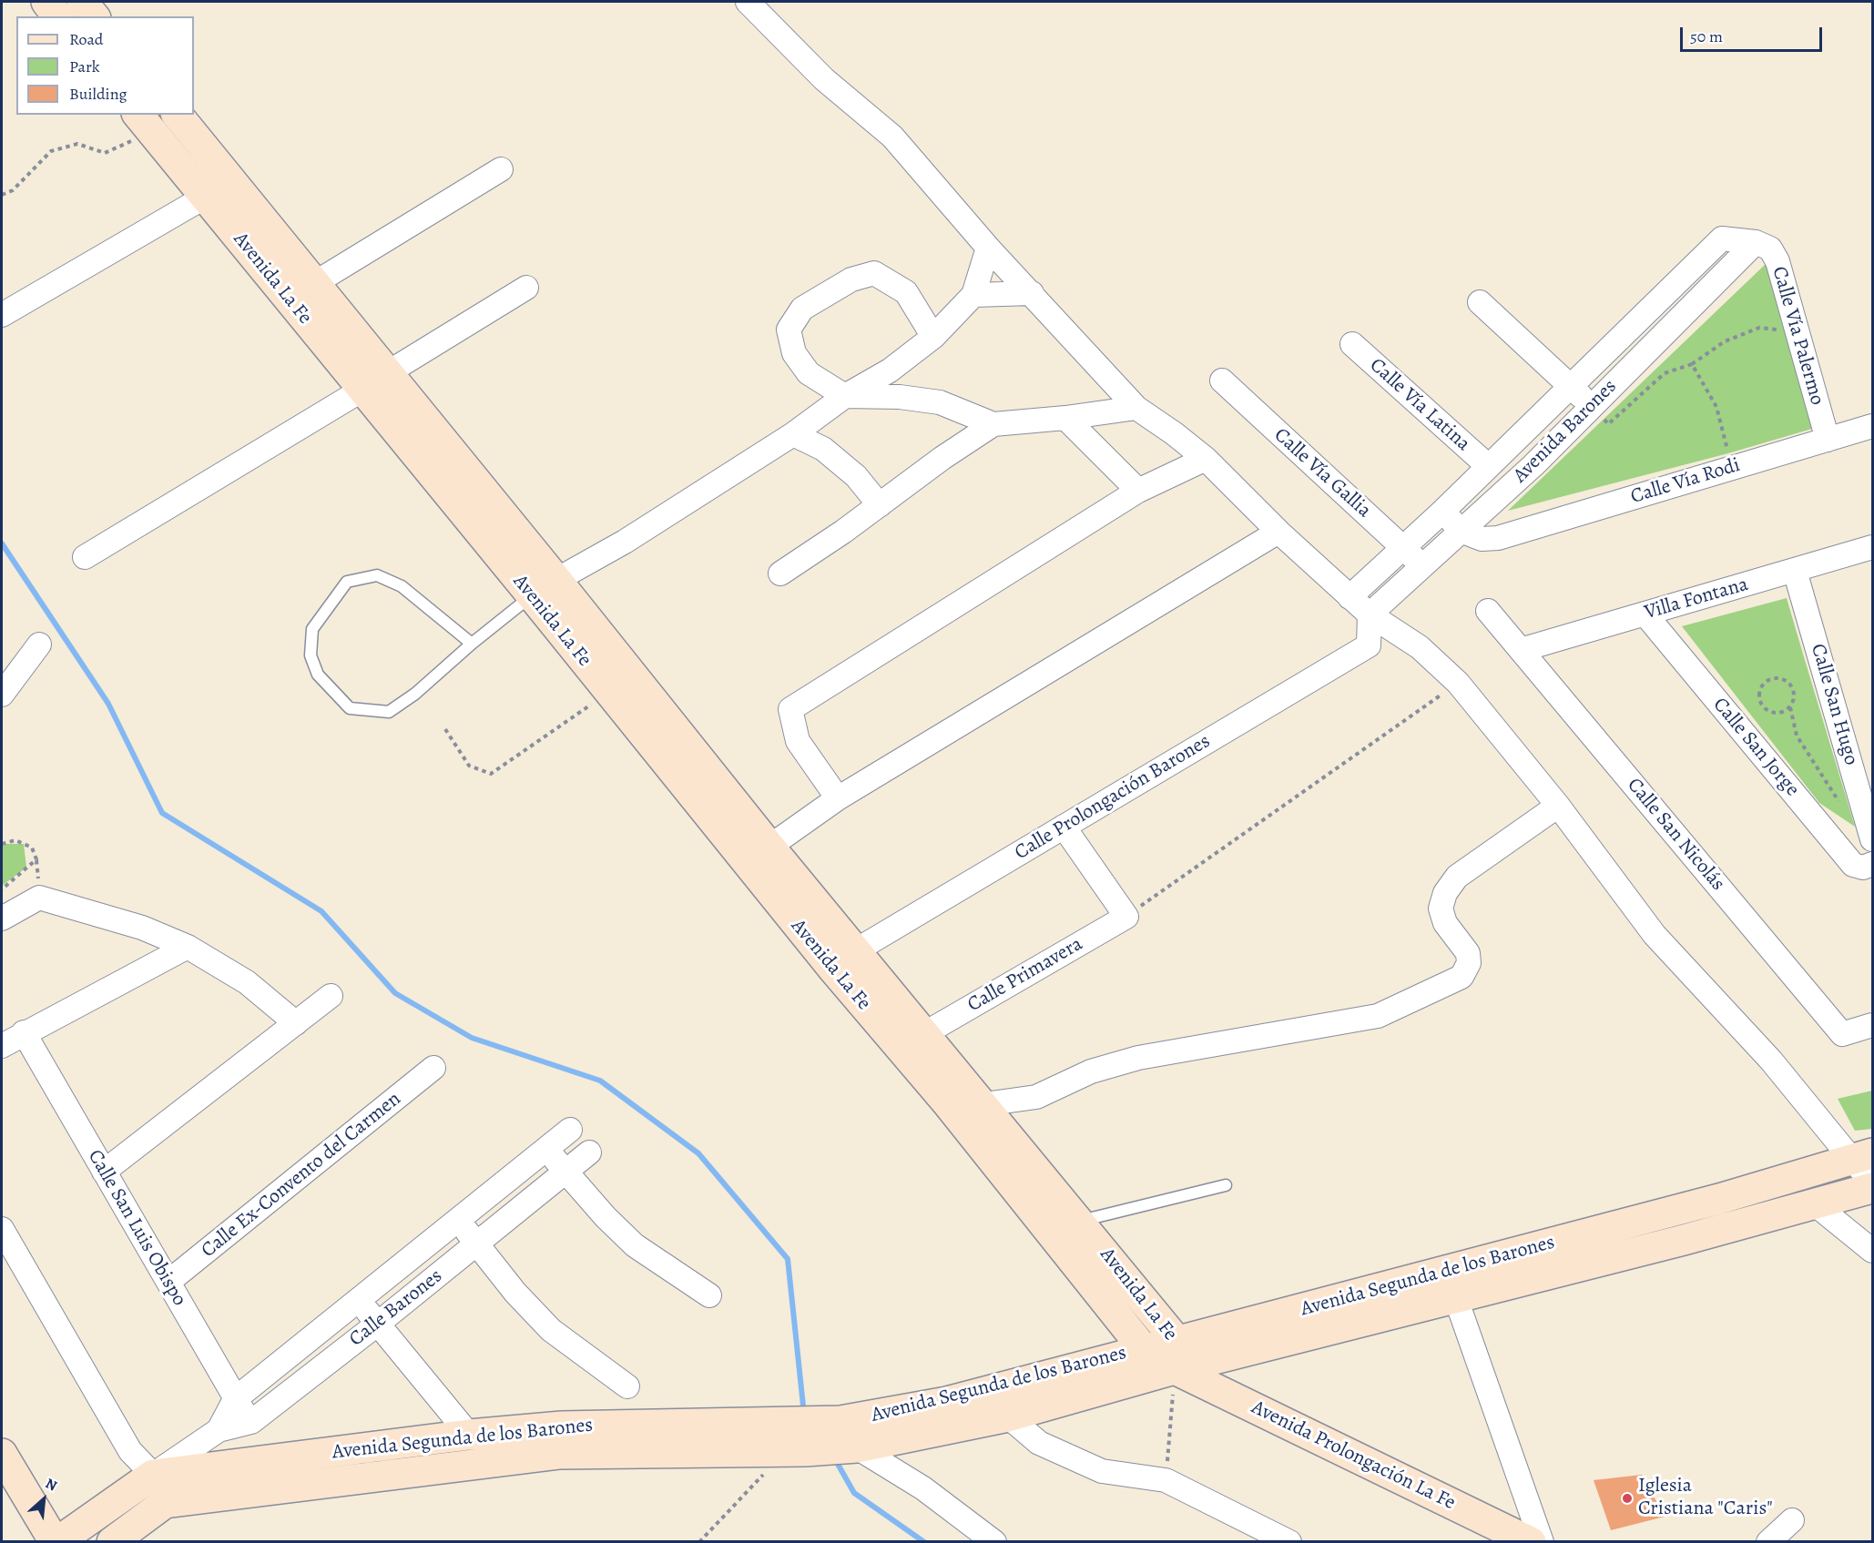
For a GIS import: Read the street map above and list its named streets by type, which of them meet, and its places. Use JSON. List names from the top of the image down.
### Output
{
  "streets": {
    "street": [
      "Avenida La Fe",
      "Calle Vía Palermo",
      "Calle Vía Latina",
      "Avenida Barones",
      "Calle Vía Gallia",
      "Calle Vía Rodi",
      "Villa Fontana",
      "Calle San Hugo",
      "Calle San Jorge",
      "Calle Prolongación Barones",
      "Calle San Nicolás",
      "Calle Primavera",
      "Calle Ex-Convento del Carmen",
      "Calle San Luis Obispo",
      "Avenida Segunda de los Barones",
      "Calle Barones",
      "Avenida Prolongación La Fe"
    ]
  },
  "crossings": [
    ["Avenida La Fe", "Calle Prolongación Barones"],
    ["Avenida La Fe", "Calle Primavera"],
    ["Avenida La Fe", "Avenida Segunda de los Barones"],
    ["Avenida La Fe", "Avenida Prolongación La Fe"],
    ["Calle Vía Palermo", "Avenida Barones"],
    ["Calle Vía Palermo", "Calle Vía Rodi"],
    ["Calle Vía Latina", "Avenida Barones"],
    ["Avenida Barones", "Calle Vía Gallia"],
    ["Avenida Barones", "Calle Vía Rodi"],
    ["Avenida Barones", "Calle Prolongación Barones"],
    ["Villa Fontana", "Calle San Hugo"],
    ["Villa Fontana", "Calle San Jorge"],
    ["Villa Fontana", "Calle San Nicolás"],
    ["Calle Ex-Convento del Carmen", "Calle San Luis Obispo"],
    ["Calle San Luis Obispo", "Calle Barones"],
    ["Avenida Segunda de los Barones", "Calle Barones"],
    ["Avenida Segunda de los Barones", "Avenida Prolongación La Fe"]
  ],
  "places": ["Iglesia Cristiana \"Caris\""],
  "legend": ["Road", "Park", "Building"],
  "scale_bar": "50 m",
  "north": "top right"
}
